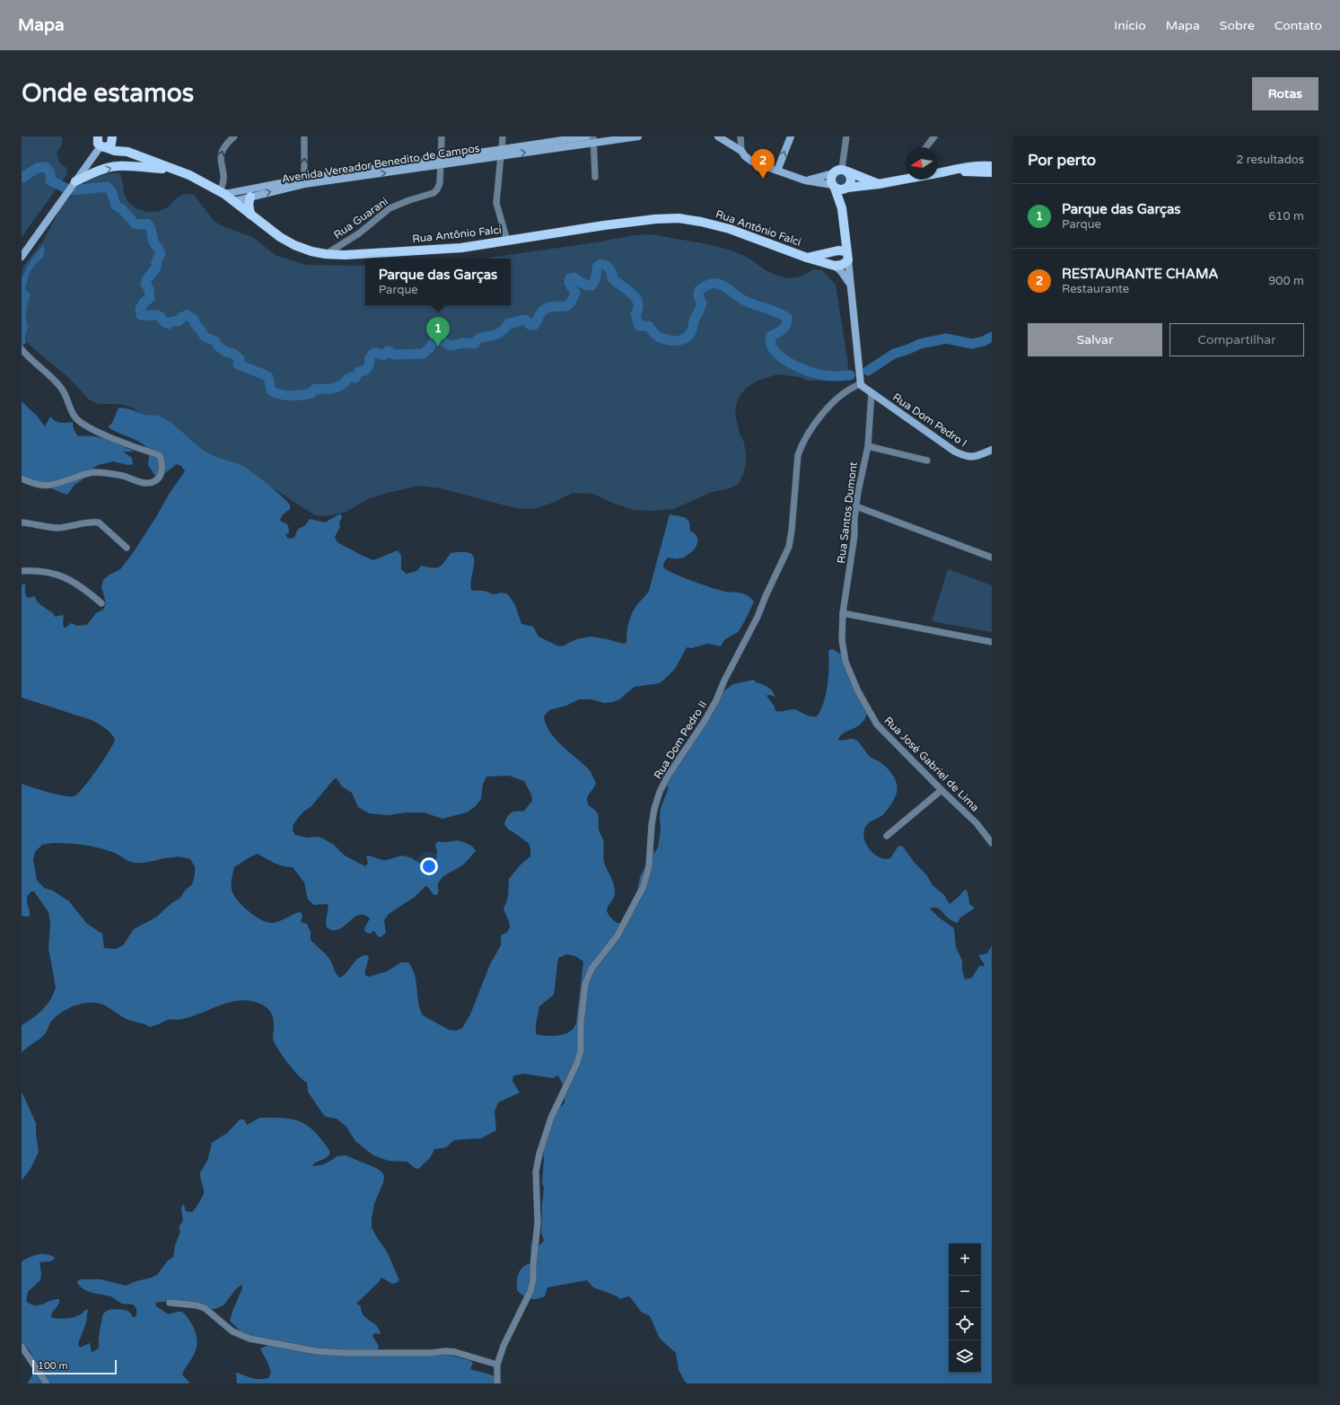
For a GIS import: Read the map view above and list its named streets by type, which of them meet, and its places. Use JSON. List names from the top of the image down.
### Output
{
  "streets": {
    "main road": ["Avenida Vereador Benedito de Campos", "Rua Antônio Falci", "Rua Dom Pedro I"],
    "street": [
      "Rua Guarani",
      "Rua Santos Dumont",
      "Rua Dom Pedro II",
      "Rua José Gabriel de Lima"
    ]
  },
  "crossings": [
    ["Avenida Vereador Benedito de Campos", "Rua Guarani"],
    ["Avenida Vereador Benedito de Campos", "Rua Antônio Falci"],
    ["Rua Guarani", "Rua Antônio Falci"],
    ["Rua Dom Pedro I", "Rua Santos Dumont"],
    ["Rua Dom Pedro I", "Rua Dom Pedro II"],
    ["Rua Santos Dumont", "Rua José Gabriel de Lima"]
  ],
  "scale_bar": "100 m",
  "north": "left",
  "page": {
    "header": "Mapa",
    "nav": [
      "Início",
      "Mapa",
      "Sobre",
      "Contato"
    ],
    "buttons": [
      "Rotas",
      ["Salvar", "Compartilhar"]
    ],
    "title": "Onde estamos",
    "heading": ["Por perto", "2 resultados"],
    "pins": ["2", "1"],
    "list": [
      {
        "mark": "1",
        "name": "Parque das Garças",
        "note": "Parque",
        "value": "610 m"
      },
      {
        "mark": "2",
        "name": "RESTAURANTE CHAMA",
        "note": "Restaurante",
        "value": "900 m"
      }
    ],
    "popup": ["Parque das Garças", "Parque"],
    "map_buttons": ["+", "−"],
    "scale": "100 m"
  }
}
